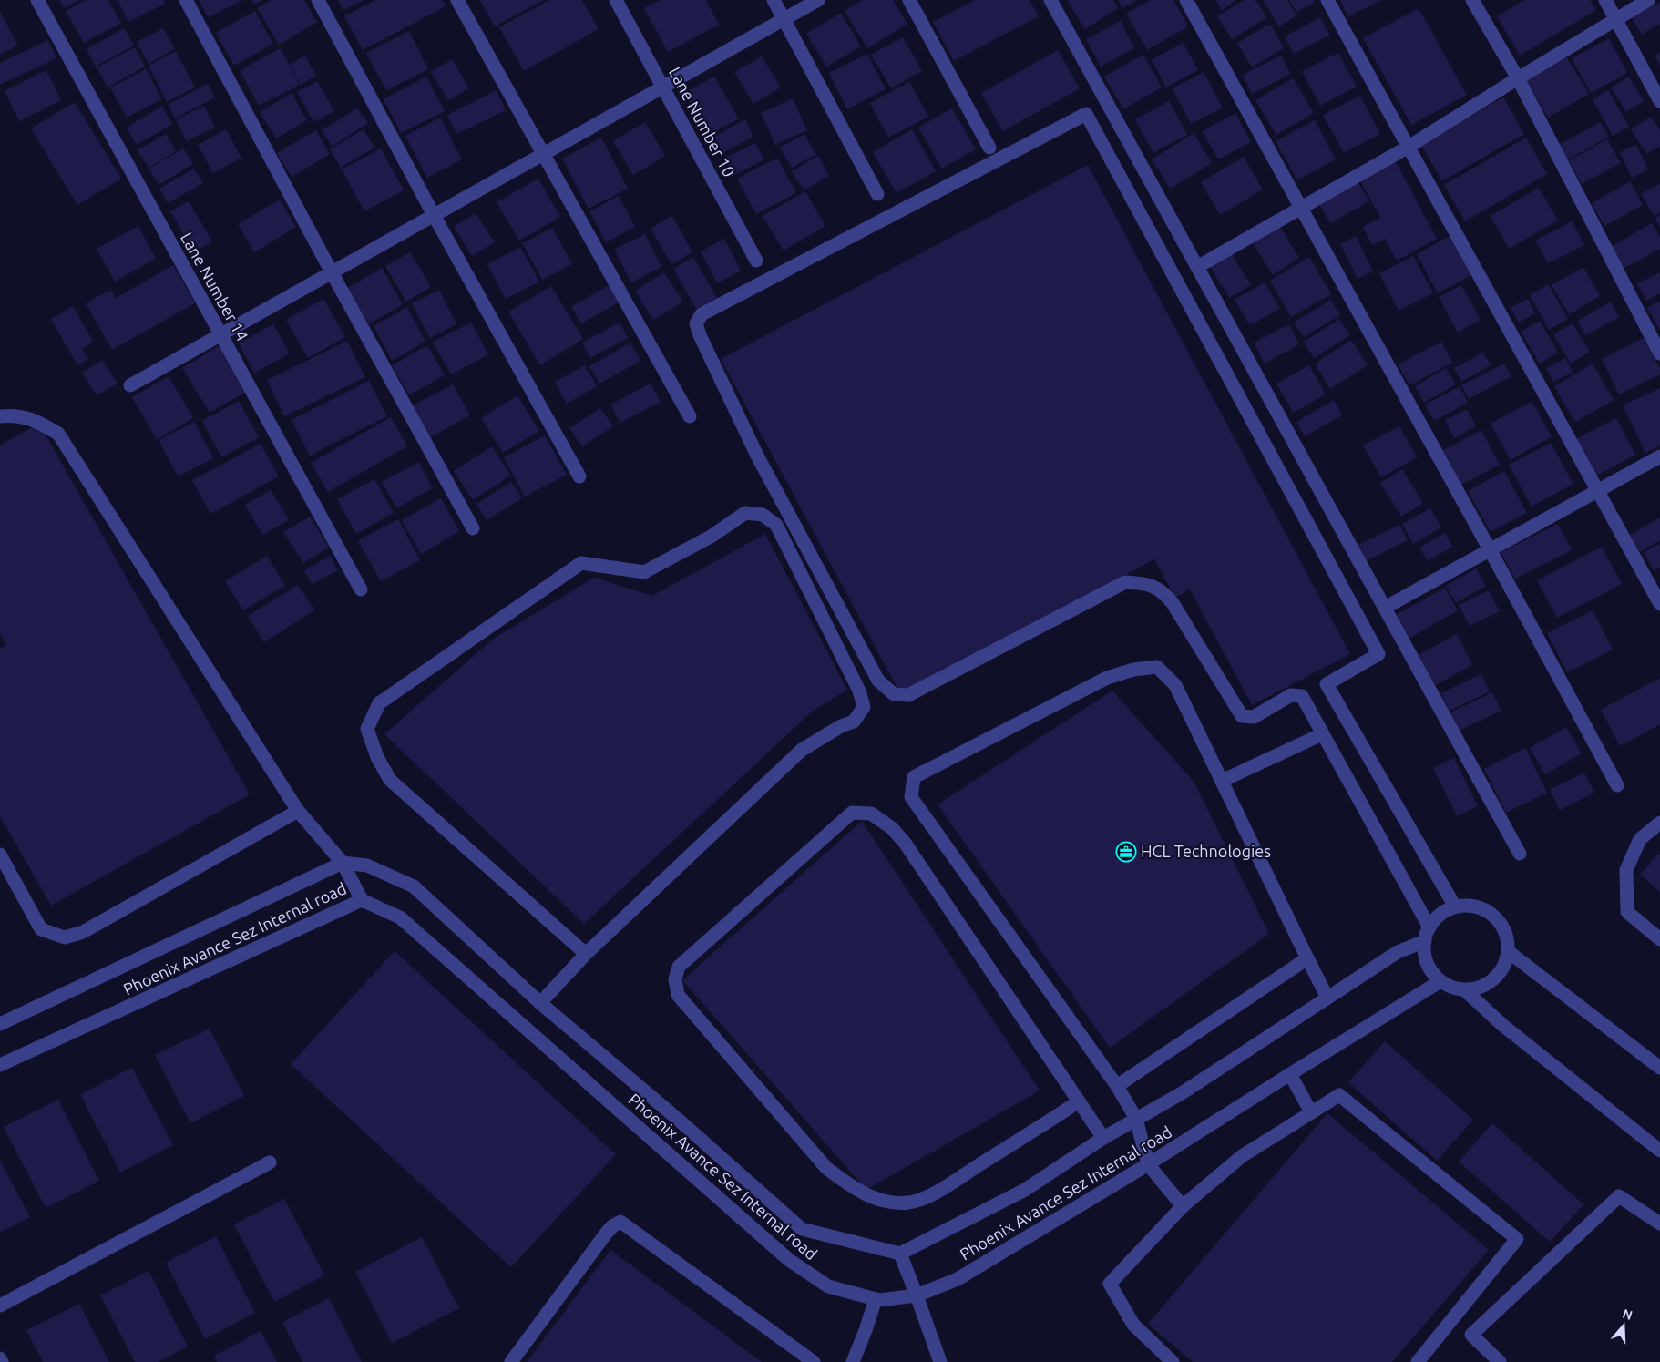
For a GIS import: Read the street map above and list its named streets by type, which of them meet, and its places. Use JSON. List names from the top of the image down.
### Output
{
  "streets": {
    "street": ["Lane Number 10", "Lane Number 14", "Phoenix Avance Sez Internal road"]
  },
  "places": {
    "office": ["HCL Technologies"]
  },
  "north": "top"
}
